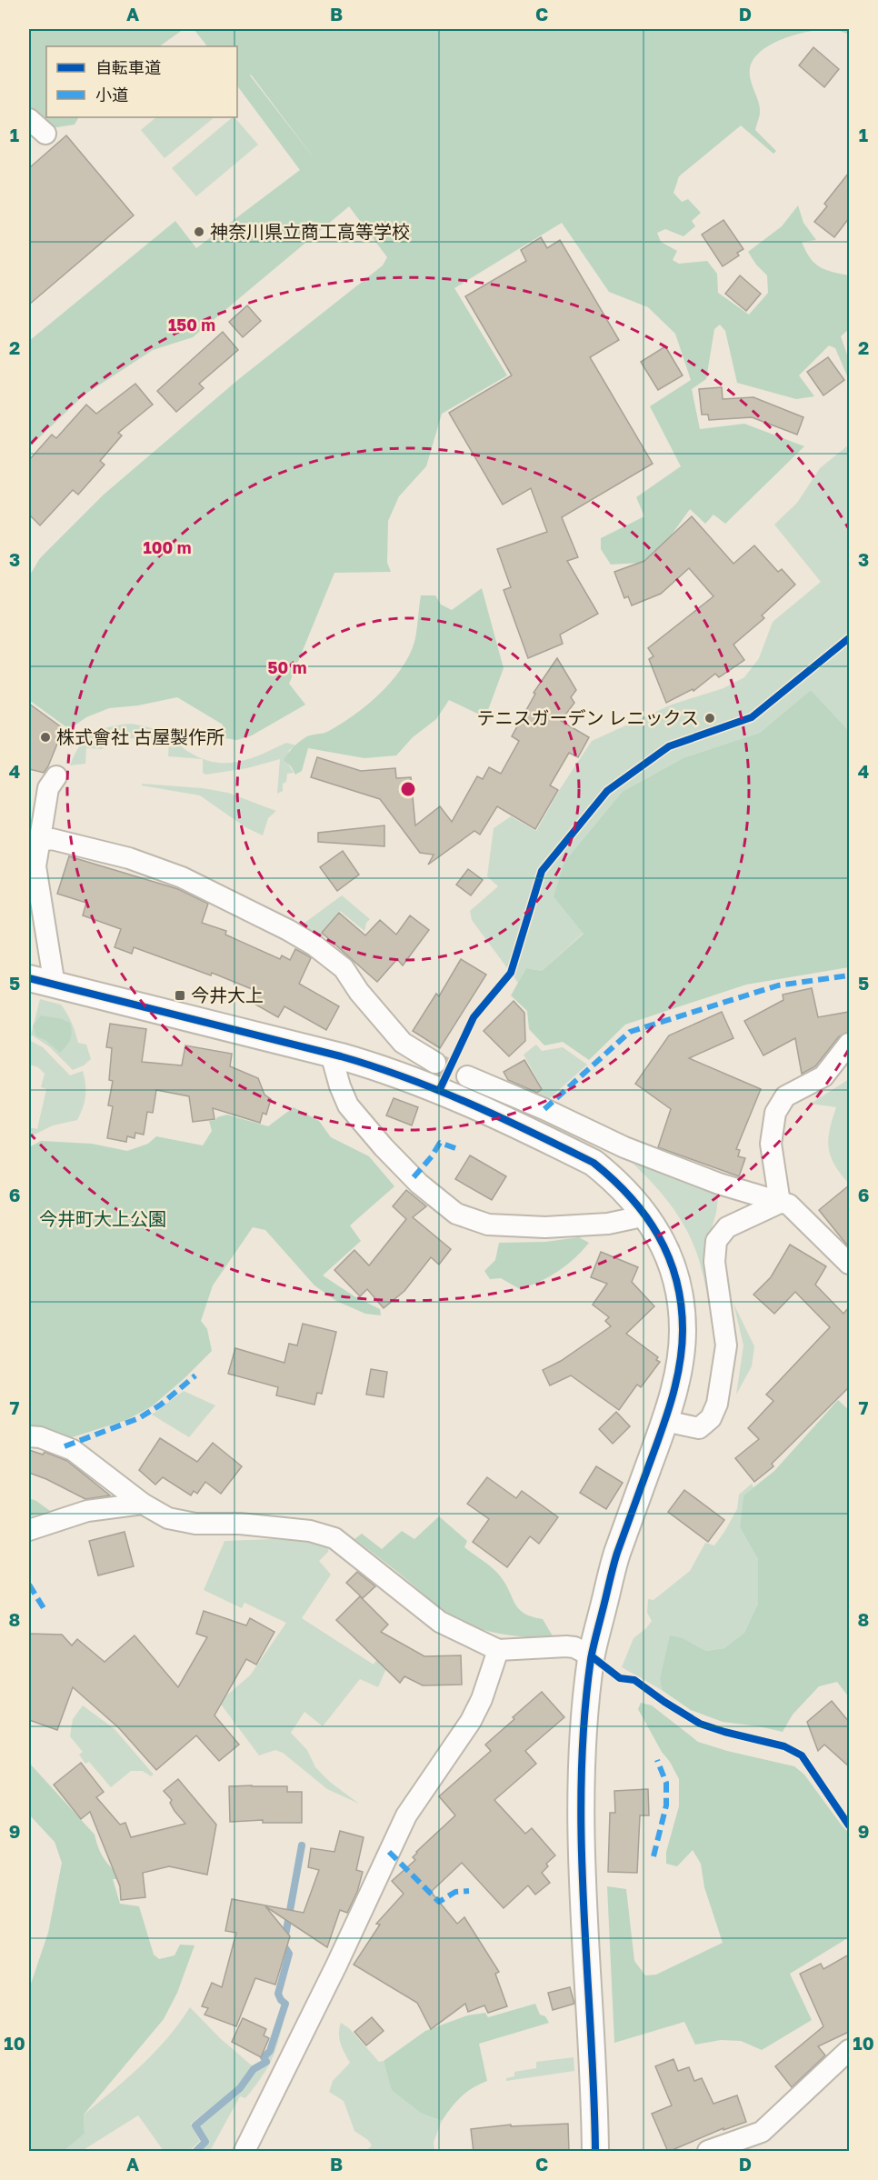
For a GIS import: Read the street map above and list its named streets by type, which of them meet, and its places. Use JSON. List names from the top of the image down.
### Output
{
  "parks": ["今井町大上公園"],
  "places": {
    "other": ["神奈川県立商工高等学校", "テニスガーデン レニックス", "株式會社 古屋製作所"],
    "transit": ["今井大上"]
  },
  "legend": ["自転車道", "小道"],
  "grid": {
    "columns": [
      "A",
      "B",
      "C",
      "D"
    ],
    "rows": [
      "1",
      "2",
      "3",
      "4",
      "5",
      "6",
      "7",
      "8",
      "9",
      "10"
    ]
  },
  "rings": ["150 m", "100 m", "50 m"]
}
